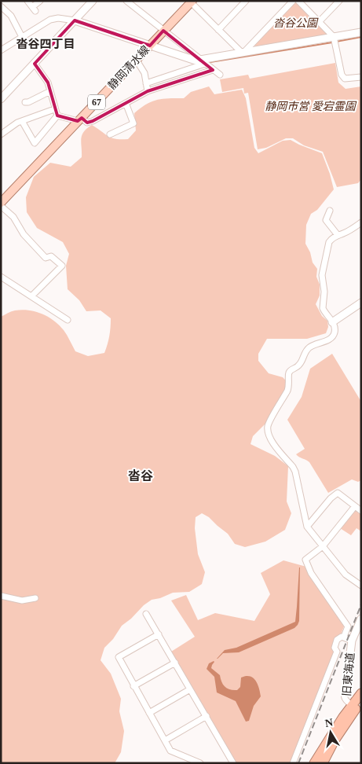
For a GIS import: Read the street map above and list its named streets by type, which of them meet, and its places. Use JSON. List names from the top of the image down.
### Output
{
  "streets": {
    "main road": ["静岡清水線", "67"],
    "street": ["旧東海道"]
  },
  "districts": ["沓谷四丁目", "沓谷"],
  "parks": ["沓谷公園", "静岡市営 愛宕霊園"],
  "north": "top"
}
